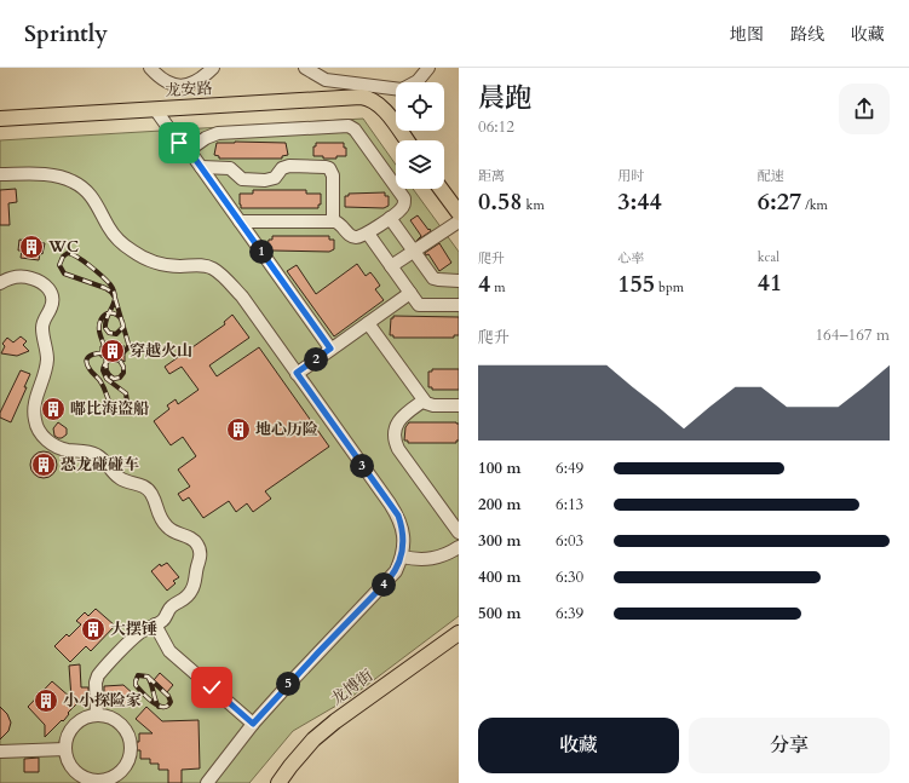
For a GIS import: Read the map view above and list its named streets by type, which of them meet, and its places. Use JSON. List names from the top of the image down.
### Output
{
  "streets": {
    "main road": ["龙安路", "龙博街"]
  },
  "places": {
    "building": [
      "WC",
      "穿越火山",
      "嘟比海盗船",
      "地心历险",
      "恐龙碰碰车",
      "大摆锤",
      "小小探险家"
    ]
  },
  "page": {
    "header": "Sprintly",
    "nav": ["地图", "路线", "收藏"],
    "heading": ["晨跑", "06:12"],
    "stats": [
      ["距离", "0.58 km"],
      ["用时", "3:44"],
      ["配速", "6:27 /km"],
      ["爬升", "4 m"],
      ["心率", "155 bpm"],
      ["kcal", "41"]
    ],
    "pins": [
      "1",
      "2",
      "3",
      "4",
      "5"
    ],
    "chart": ["爬升", "164–167 m"],
    "list": [
      {
        "name": "100 m",
        "note": "6:49"
      },
      {
        "name": "200 m",
        "note": "6:13"
      },
      {
        "name": "300 m",
        "note": "6:03"
      },
      {
        "name": "400 m",
        "note": "6:30"
      },
      {
        "name": "500 m",
        "note": "6:39"
      }
    ],
    "buttons": ["收藏", "分享"]
  }
}
